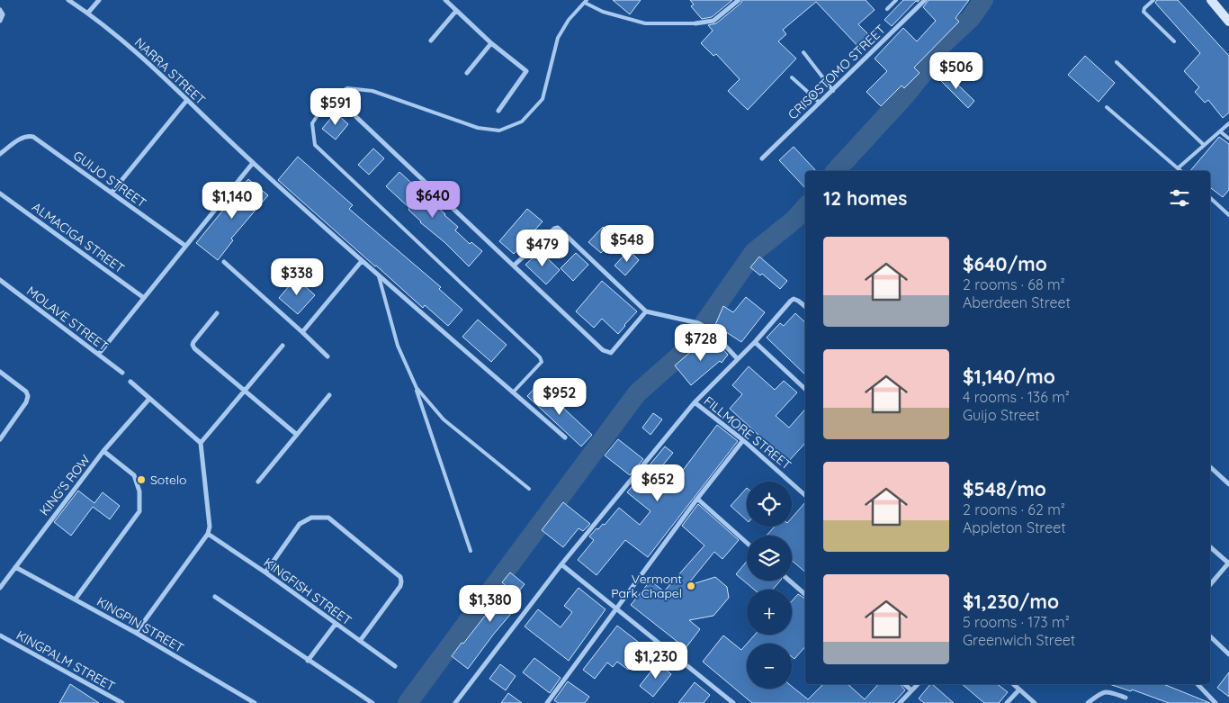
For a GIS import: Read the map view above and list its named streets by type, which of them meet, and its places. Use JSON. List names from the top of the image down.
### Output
{
  "streets": {
    "street": [
      "NARRA STREET",
      "CRISOSTOMO STREET",
      "GUIJO STREET",
      "ALMACIGA STREET",
      "MOLAVE STREET",
      "FILLMORE STREET",
      "KING'S ROW",
      "KINGFISH STREET",
      "KINGPIN STREET",
      "KINGPALM STREET"
    ]
  },
  "crossings": [
    ["KING'S ROW", "KINGPIN STREET"]
  ],
  "places": ["Sotelo", "Vermont Park Chapel"],
  "page": {
    "price": [
      "$506",
      "$591",
      "$640",
      "$1,140",
      "$548",
      "$479",
      "$338",
      "$728",
      "$952",
      "$652",
      "$1,380",
      "$1,230"
    ],
    "heading": "12 homes",
    "list": [
      {
        "name": "$640/mo",
        "note": "2 rooms · 68 m² · Aberdeen Street"
      },
      {
        "name": "$1,140/mo",
        "note": "4 rooms · 136 m² · Guijo Street"
      },
      {
        "name": "$548/mo",
        "note": "2 rooms · 62 m² · Appleton Street"
      },
      {
        "name": "$1,230/mo",
        "note": "5 rooms · 173 m² · Greenwich Street"
      }
    ],
    "map_buttons": ["+", "−"]
  }
}
